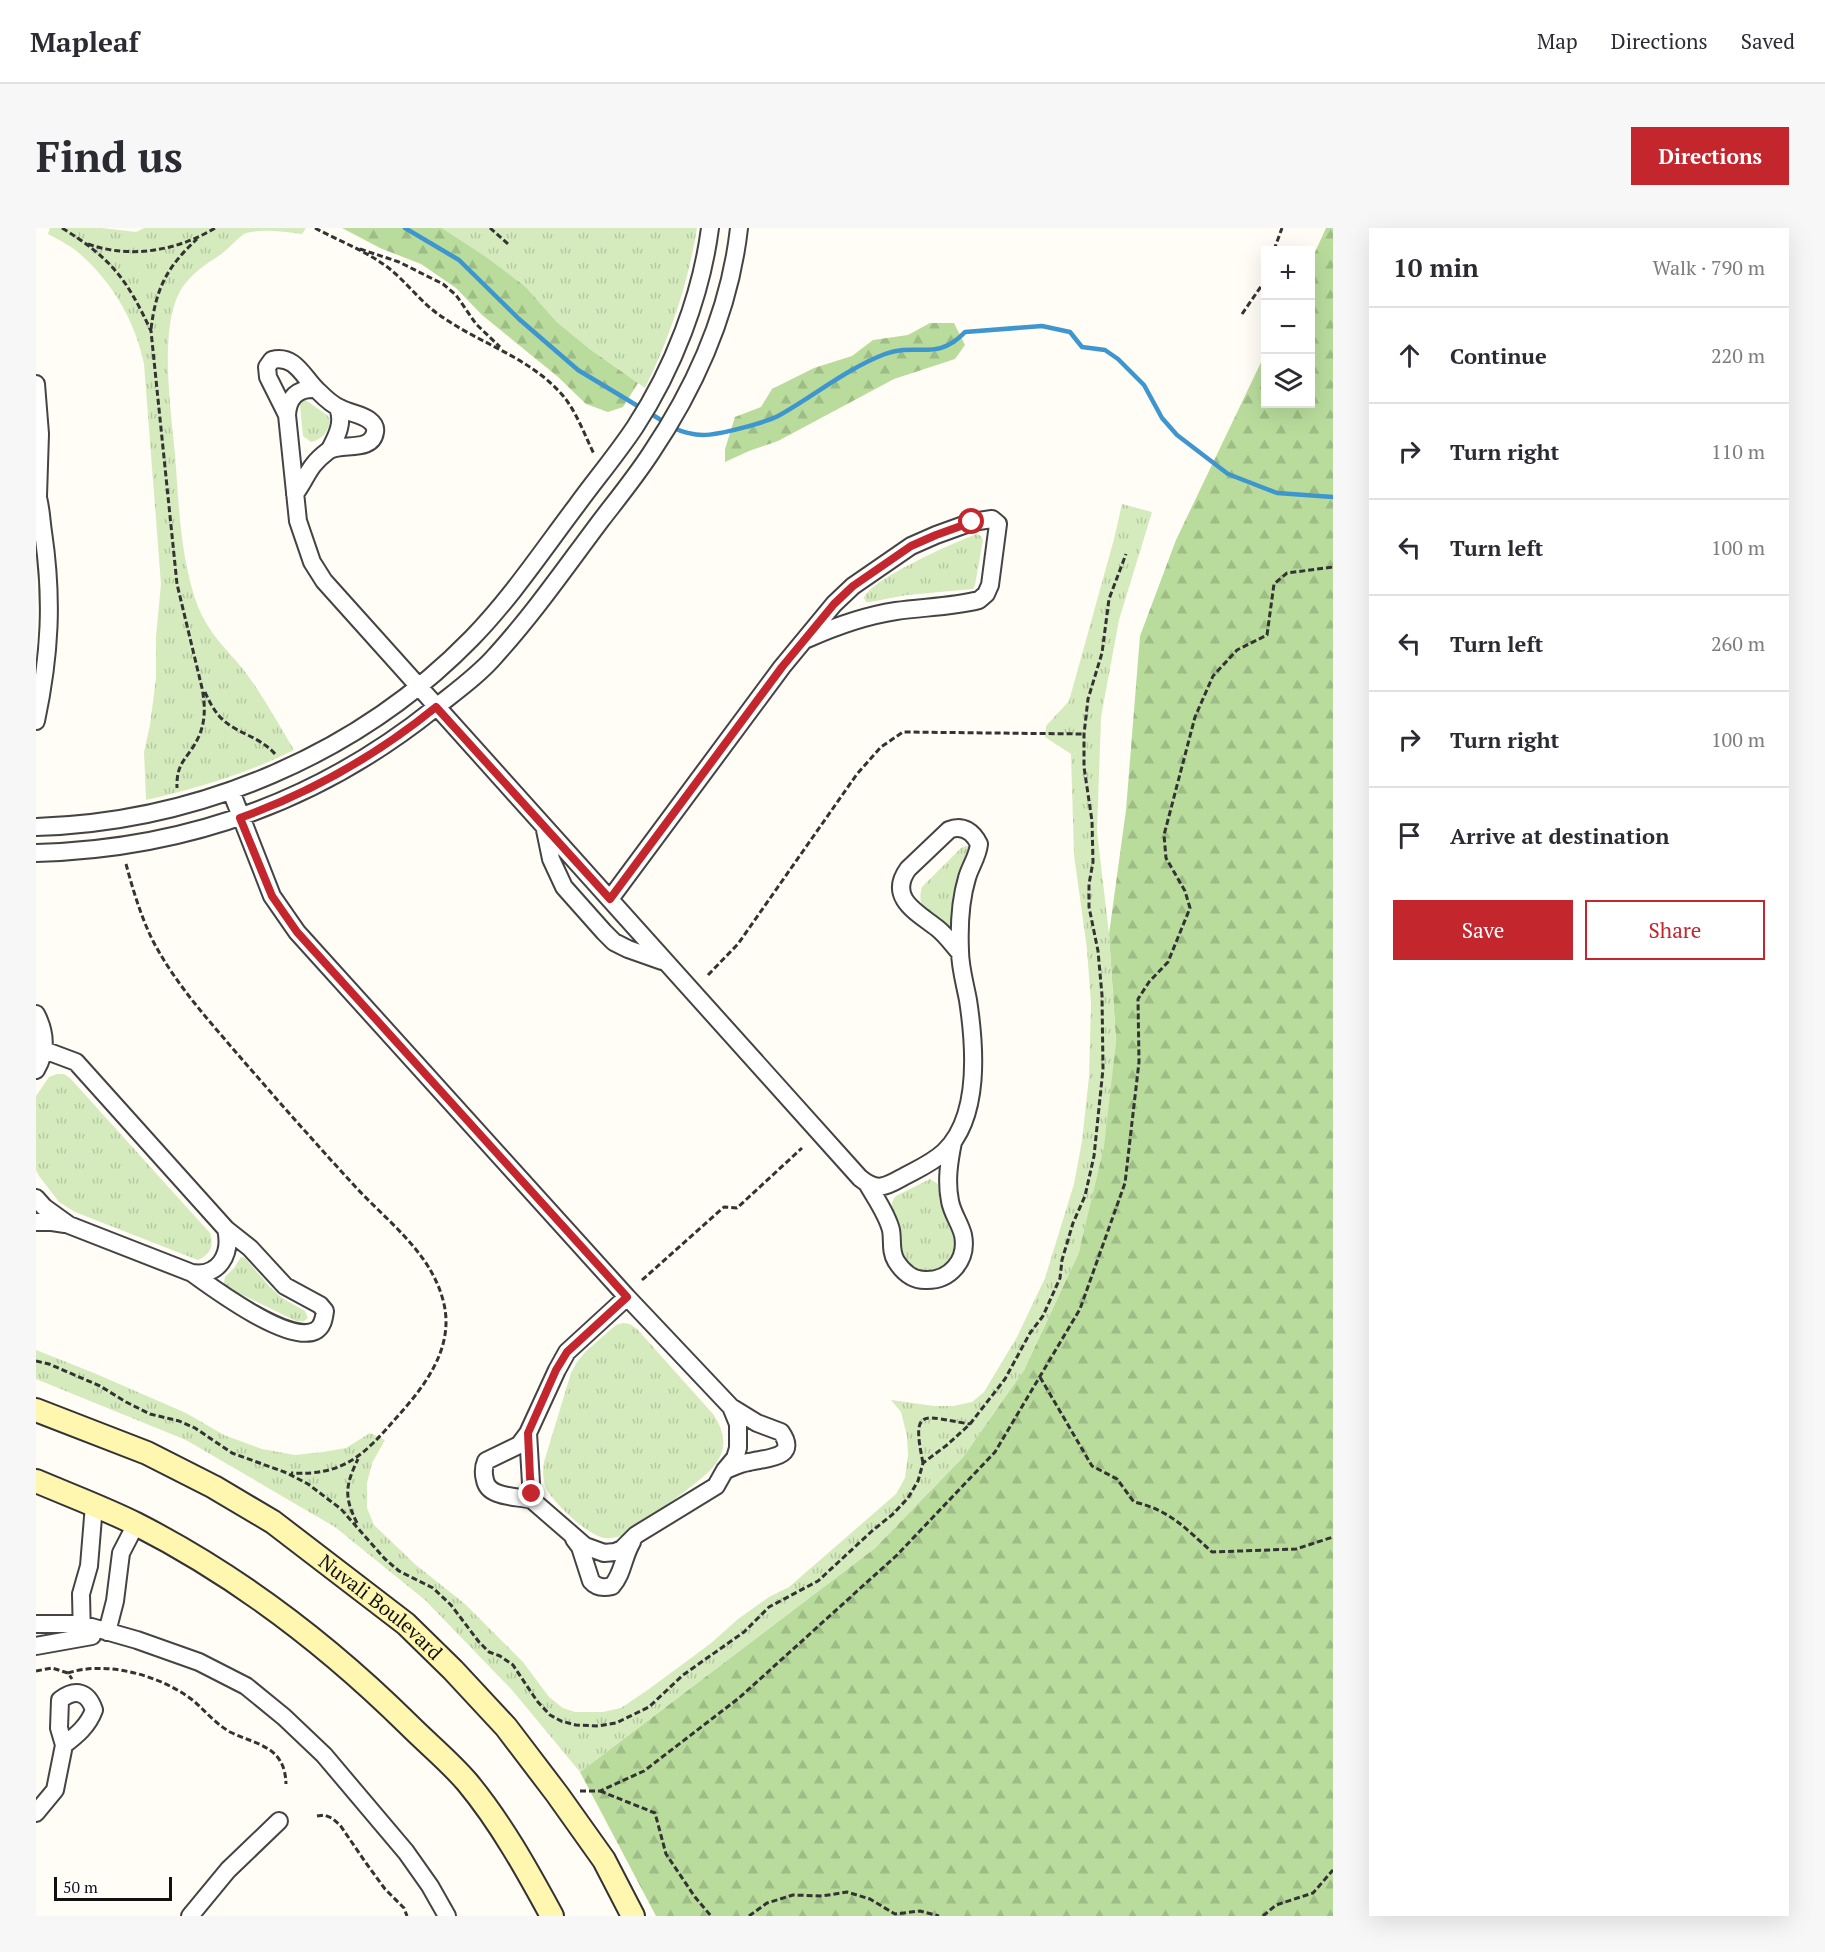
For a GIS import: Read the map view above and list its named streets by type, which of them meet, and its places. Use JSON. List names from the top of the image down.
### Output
{
  "streets": {
    "main road": ["Nuvali Boulevard"]
  },
  "scale_bar": "50 m",
  "page": {
    "header": "Mapleaf",
    "nav": ["Map", "Directions", "Saved"],
    "buttons": [
      "Directions",
      ["Save", "Share"]
    ],
    "title": "Find us",
    "heading": ["10 min", "Walk · 790 m"],
    "map_buttons": ["+", "−"],
    "list": [
      ["Continue", "220 m"],
      ["Turn right", "110 m"],
      ["Turn left", "100 m"],
      ["Turn left", "260 m"],
      ["Turn right", "100 m"],
      "Arrive at destination"
    ],
    "scale": "50 m"
  }
}
